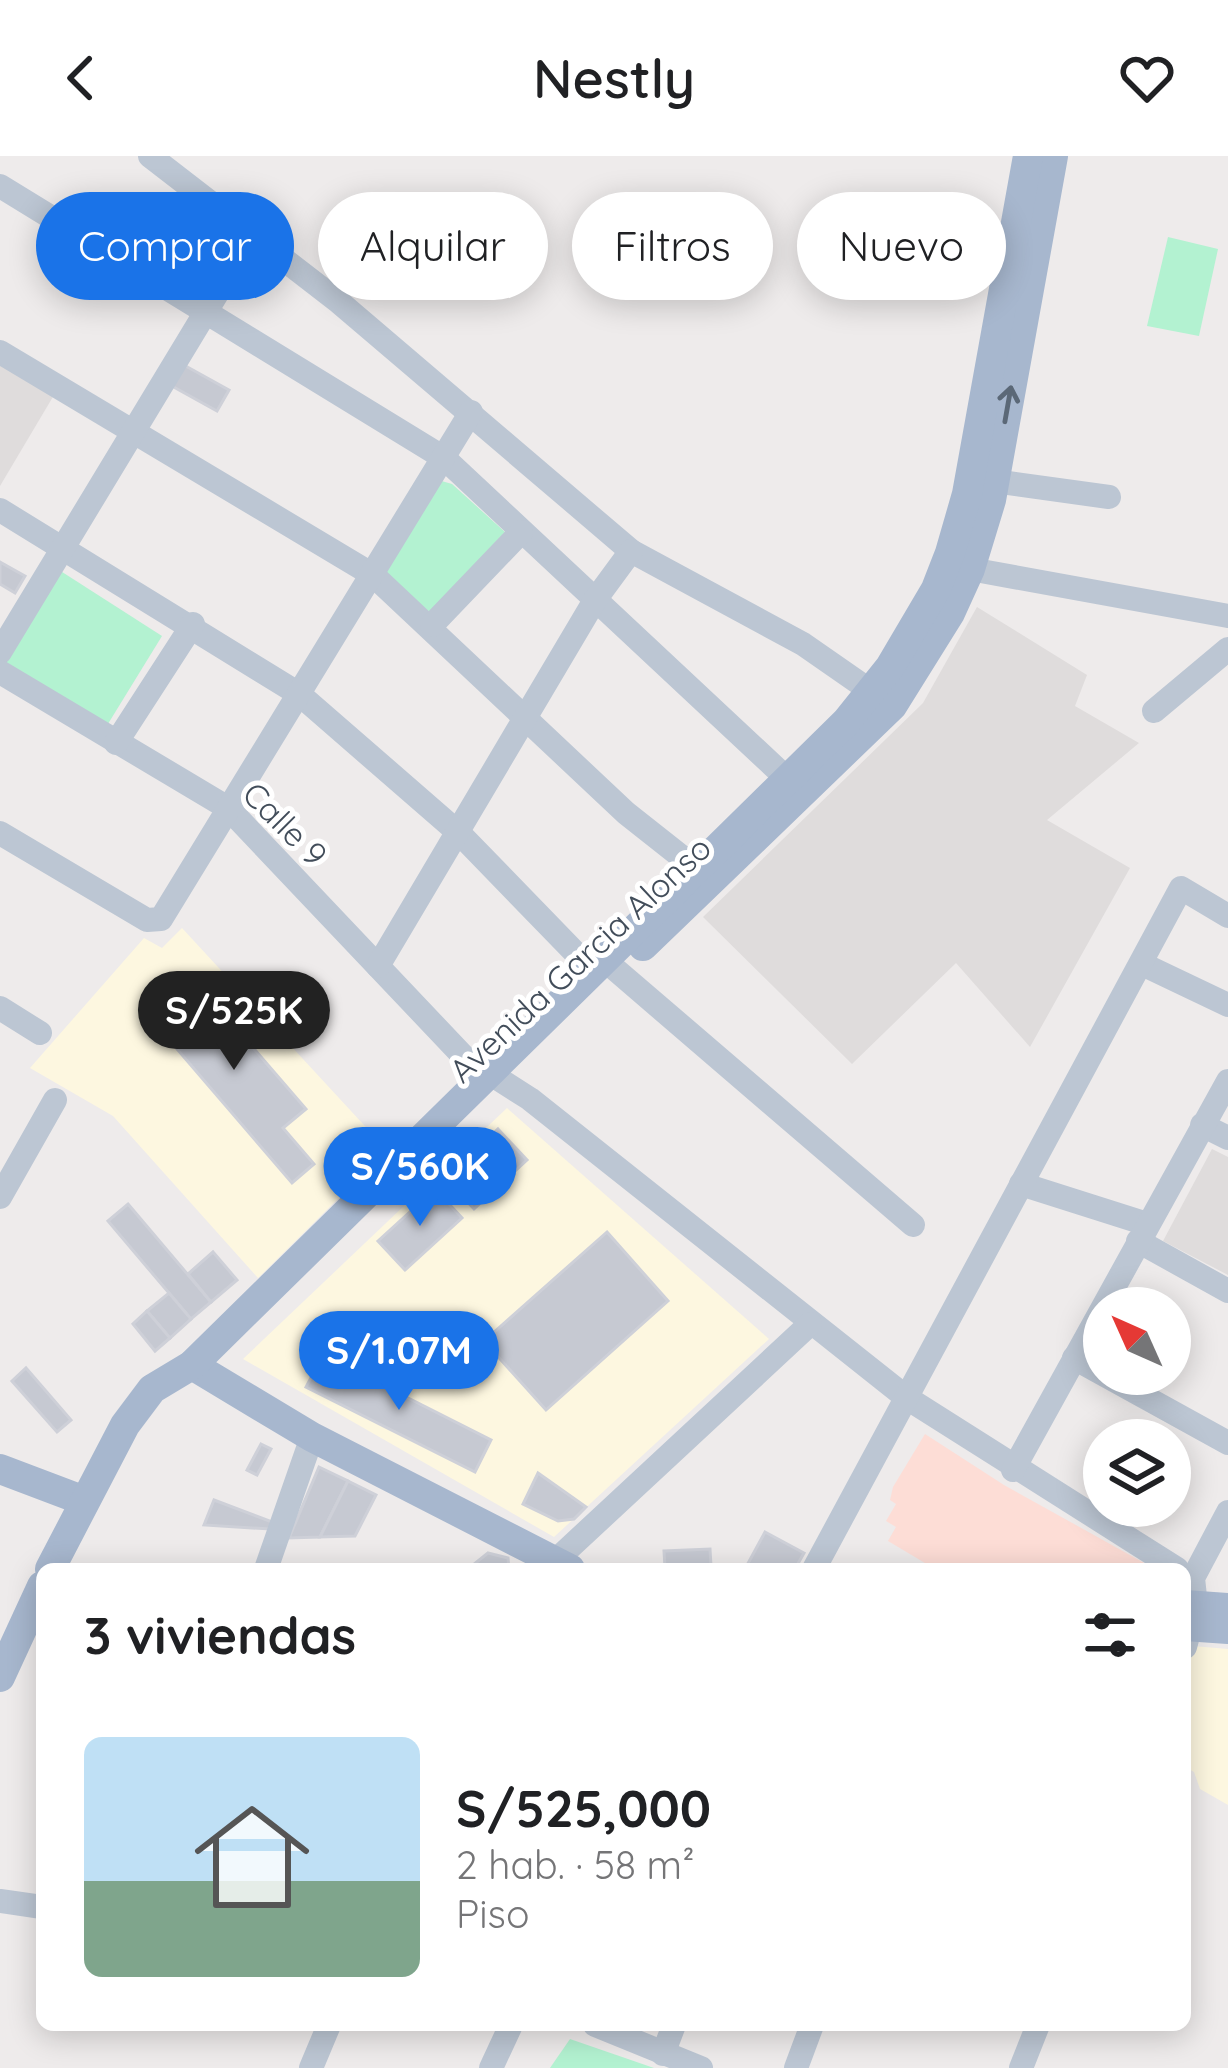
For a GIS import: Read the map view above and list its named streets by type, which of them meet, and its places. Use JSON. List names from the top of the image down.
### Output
{
  "streets": {
    "main road": ["Avenida Garcia Alonso"],
    "street": ["Calle 9"]
  },
  "crossings": [
    ["Calle 9", "Avenida Garcia Alonso"]
  ],
  "north": "top left",
  "page": {
    "header": "Nestly",
    "chip": [
      "Comprar",
      "Alquilar",
      "Filtros",
      "Nuevo"
    ],
    "price": ["S/525K", "S/560K", "S/1.07M"],
    "heading": "3 viviendas",
    "list": [
      {
        "name": "S/525,000",
        "note": "2 hab. · 58 m² · Piso"
      }
    ]
  }
}
